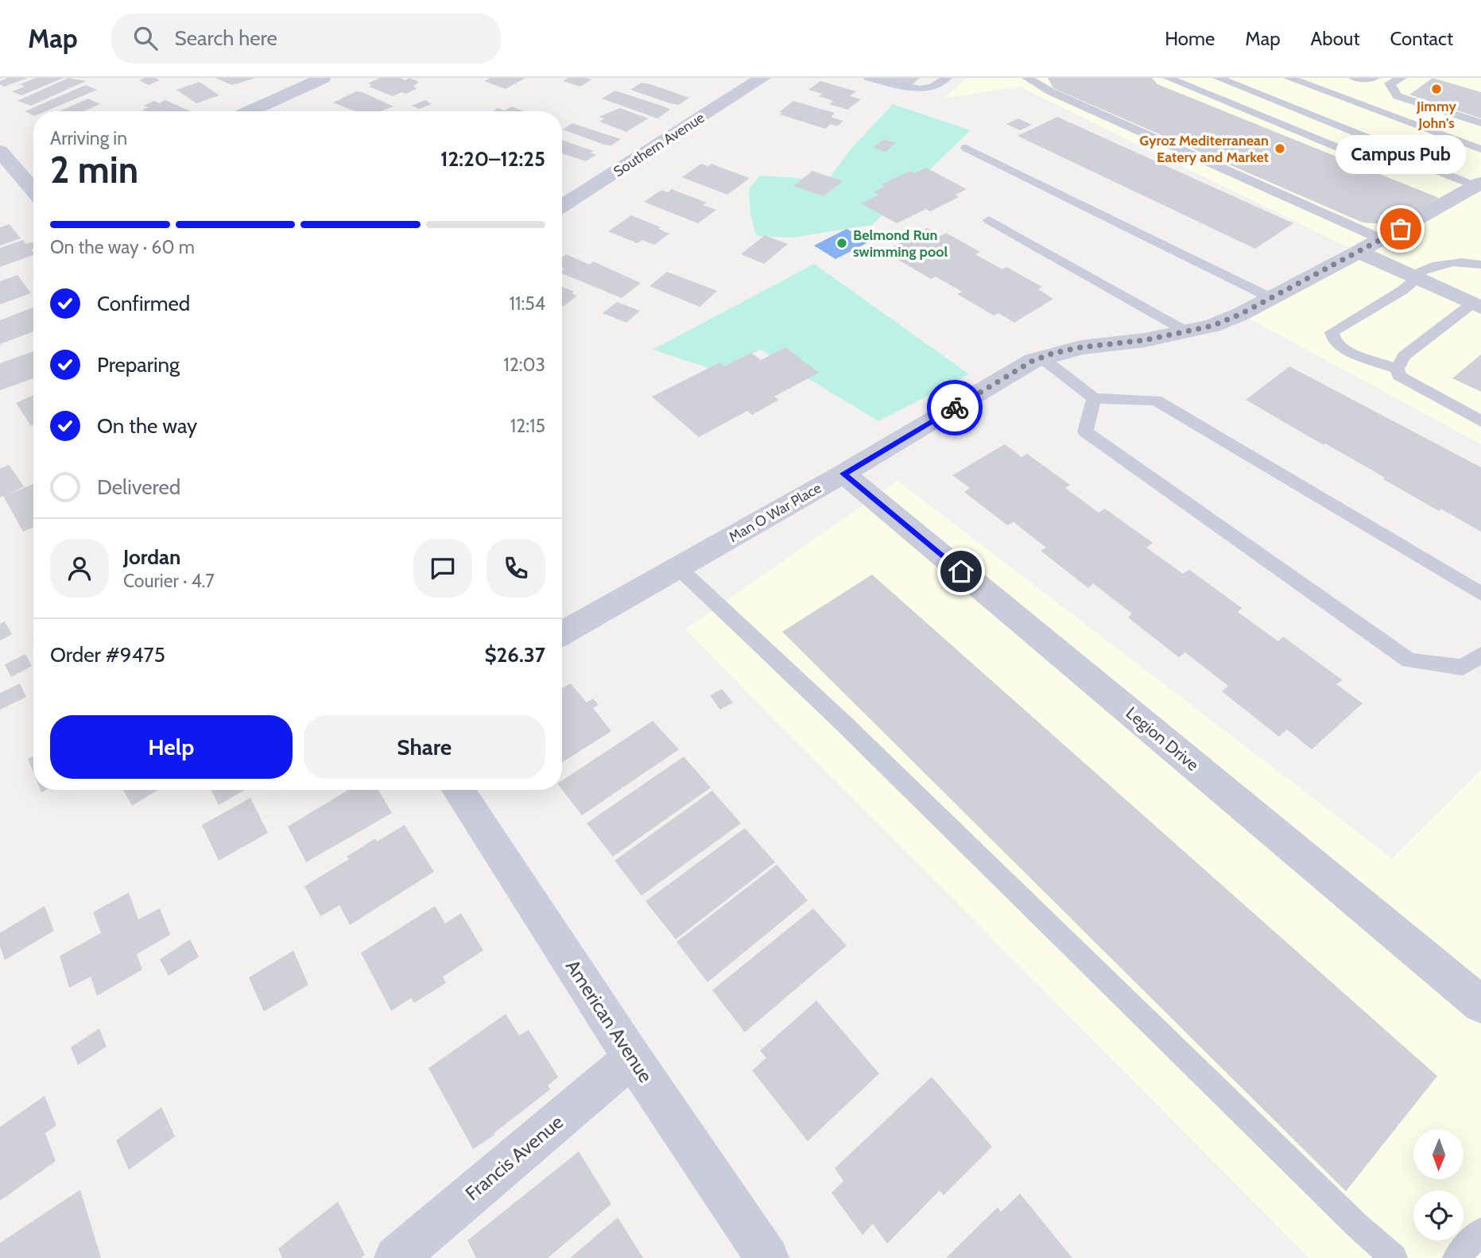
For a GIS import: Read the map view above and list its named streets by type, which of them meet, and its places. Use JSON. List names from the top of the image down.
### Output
{
  "streets": {
    "street": [
      "Southern Avenue",
      "Man O War Place",
      "Legion Drive",
      "American Avenue",
      "Francis Avenue"
    ]
  },
  "crossings": [
    ["Man O War Place", "Legion Drive"],
    ["American Avenue", "Francis Avenue"]
  ],
  "places": [
    "Jimmy John's",
    "Gyroz Mediterranean Eatery and Market",
    "Campus Pub",
    "Belmond Run swimming pool"
  ],
  "north": "bottom",
  "page": {
    "header": "Map",
    "search": "Search here",
    "nav": [
      "Home",
      "Map",
      "About",
      "Contact"
    ],
    "heading": ["2 min", "Arriving in", "12:20–12:25"],
    "panel": [
      "Jordan",
      "Courier · 4.7",
      "Order #9475",
      "$26.37"
    ],
    "bubble": "Campus Pub",
    "bar": "On the way · 60 m",
    "list": [
      ["Confirmed", "11:54"],
      ["Preparing", "12:03"],
      ["On the way", "12:15"],
      "Delivered"
    ],
    "buttons": ["Help", "Share"]
  }
}
